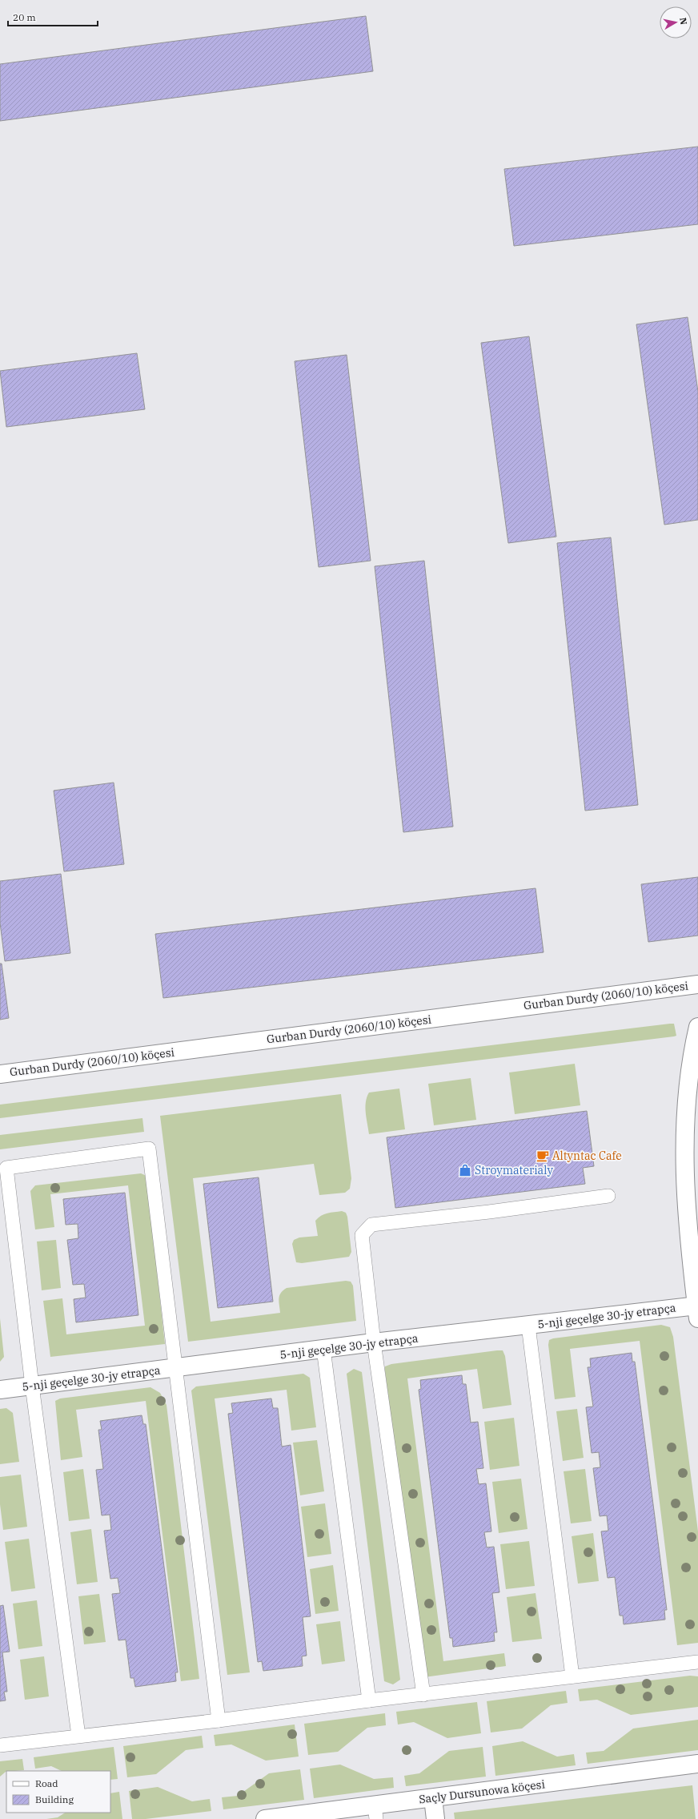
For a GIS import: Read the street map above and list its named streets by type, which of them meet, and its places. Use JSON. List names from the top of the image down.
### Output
{
  "streets": {
    "street": ["Gurban Durdy (2060/10) köçesi", "5-nji geçelge 30-jy etrapça", "Saçly Dursunowa köçesi"]
  },
  "places": {
    "cafe": ["Altyntac Cafe"],
    "shop": ["Stroymaterialy"]
  },
  "legend": ["Road", "Building"],
  "scale_bar": "20 m",
  "north": "right"
}
